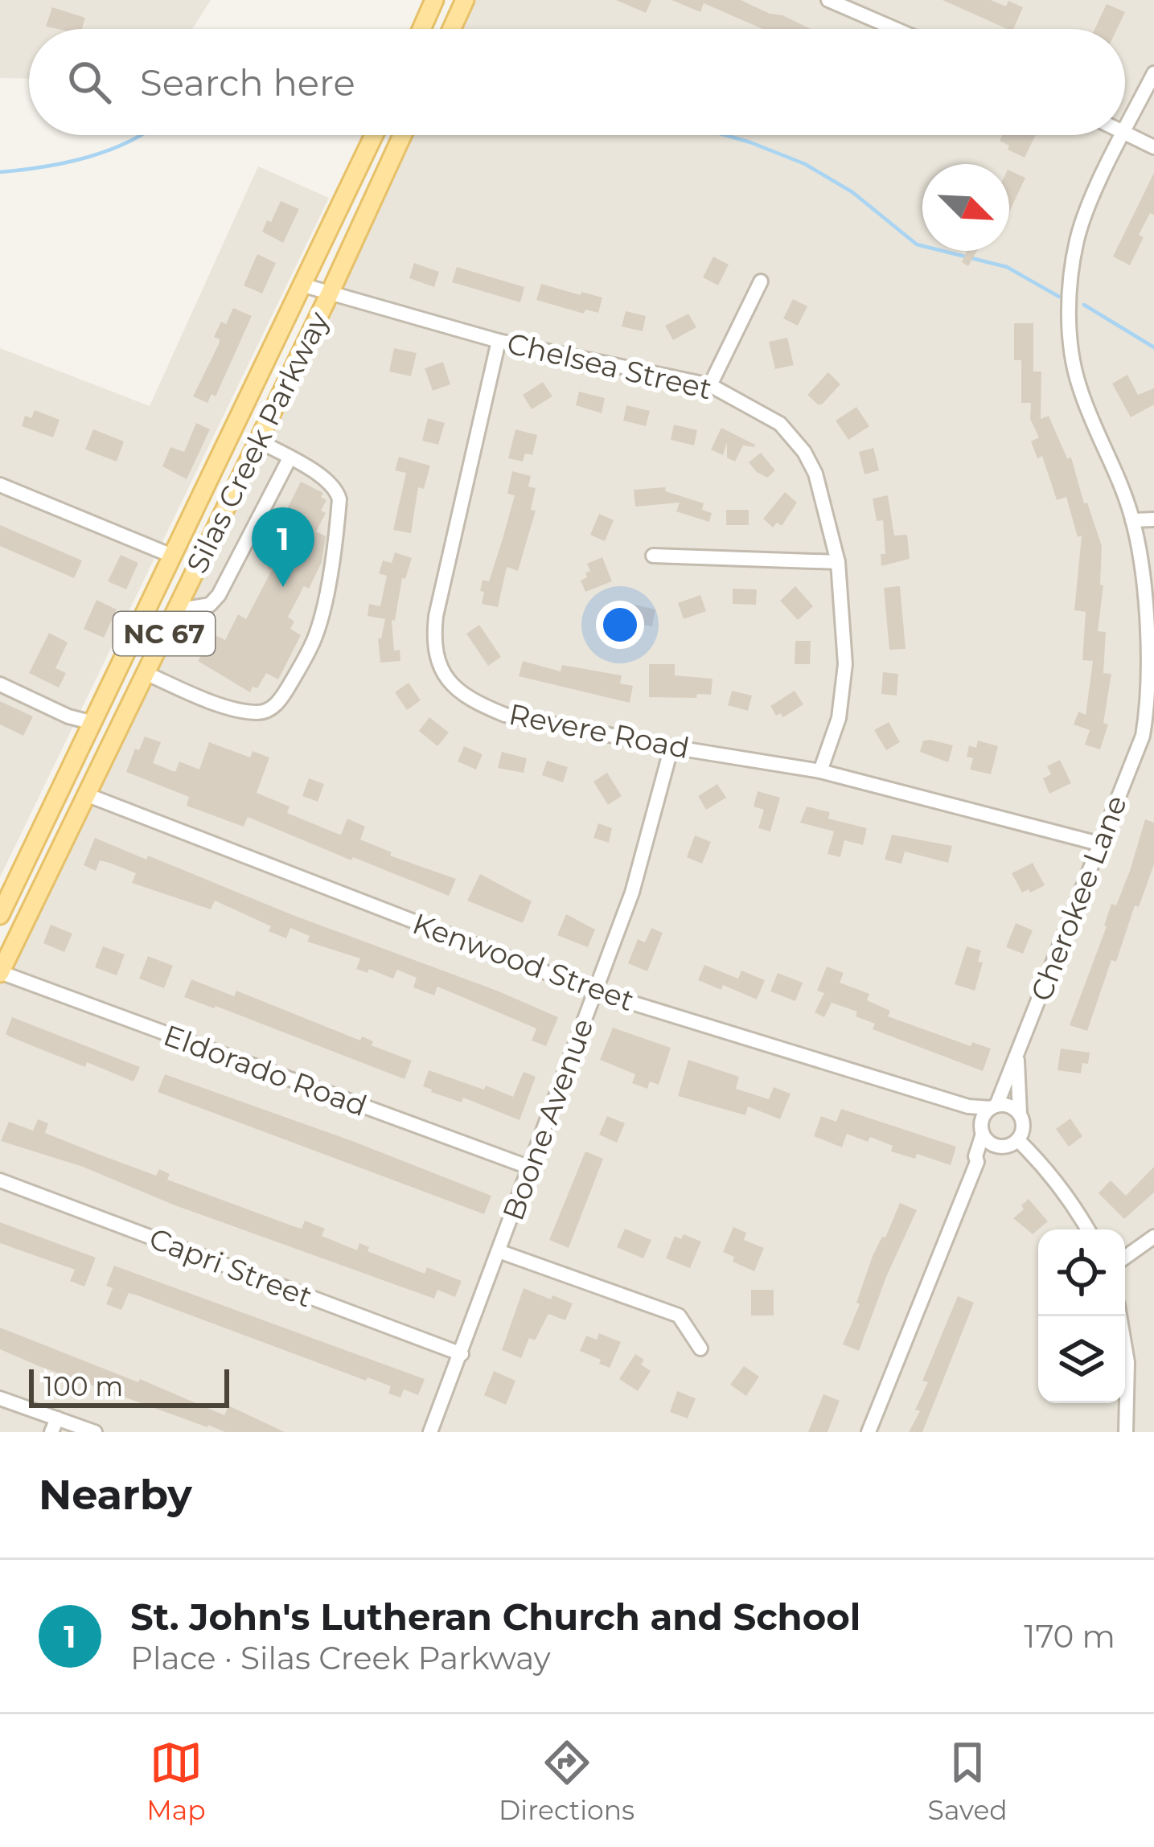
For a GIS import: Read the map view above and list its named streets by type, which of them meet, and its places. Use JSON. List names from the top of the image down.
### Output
{
  "streets": {
    "main road": ["Silas Creek Parkway", "NC 67"],
    "street": [
      "Chelsea Street",
      "Revere Road",
      "Cherokee Lane",
      "Kenwood Street",
      "Eldorado Road",
      "Boone Avenue",
      "Capri Street"
    ]
  },
  "crossings": [
    ["Chelsea Street", "Silas Creek Parkway"],
    ["Chelsea Street", "Revere Road"],
    ["Silas Creek Parkway", "Kenwood Street"],
    ["Silas Creek Parkway", "Eldorado Road"],
    ["Revere Road", "Cherokee Lane"],
    ["Revere Road", "Boone Avenue"],
    ["Cherokee Lane", "Kenwood Street"],
    ["Kenwood Street", "Boone Avenue"],
    ["Eldorado Road", "Boone Avenue"],
    ["Boone Avenue", "Capri Street"]
  ],
  "scale_bar": "100 m",
  "north": "bottom right",
  "page": {
    "search": "Search here",
    "pins": "1",
    "scale": "100 m",
    "heading": "Nearby",
    "list": [
      {
        "mark": "1",
        "name": "St. John's Lutheran Church and School",
        "note": "Place · Silas Creek Parkway",
        "value": "170 m"
      }
    ],
    "nav": ["Map", "Directions", "Saved"]
  }
}
